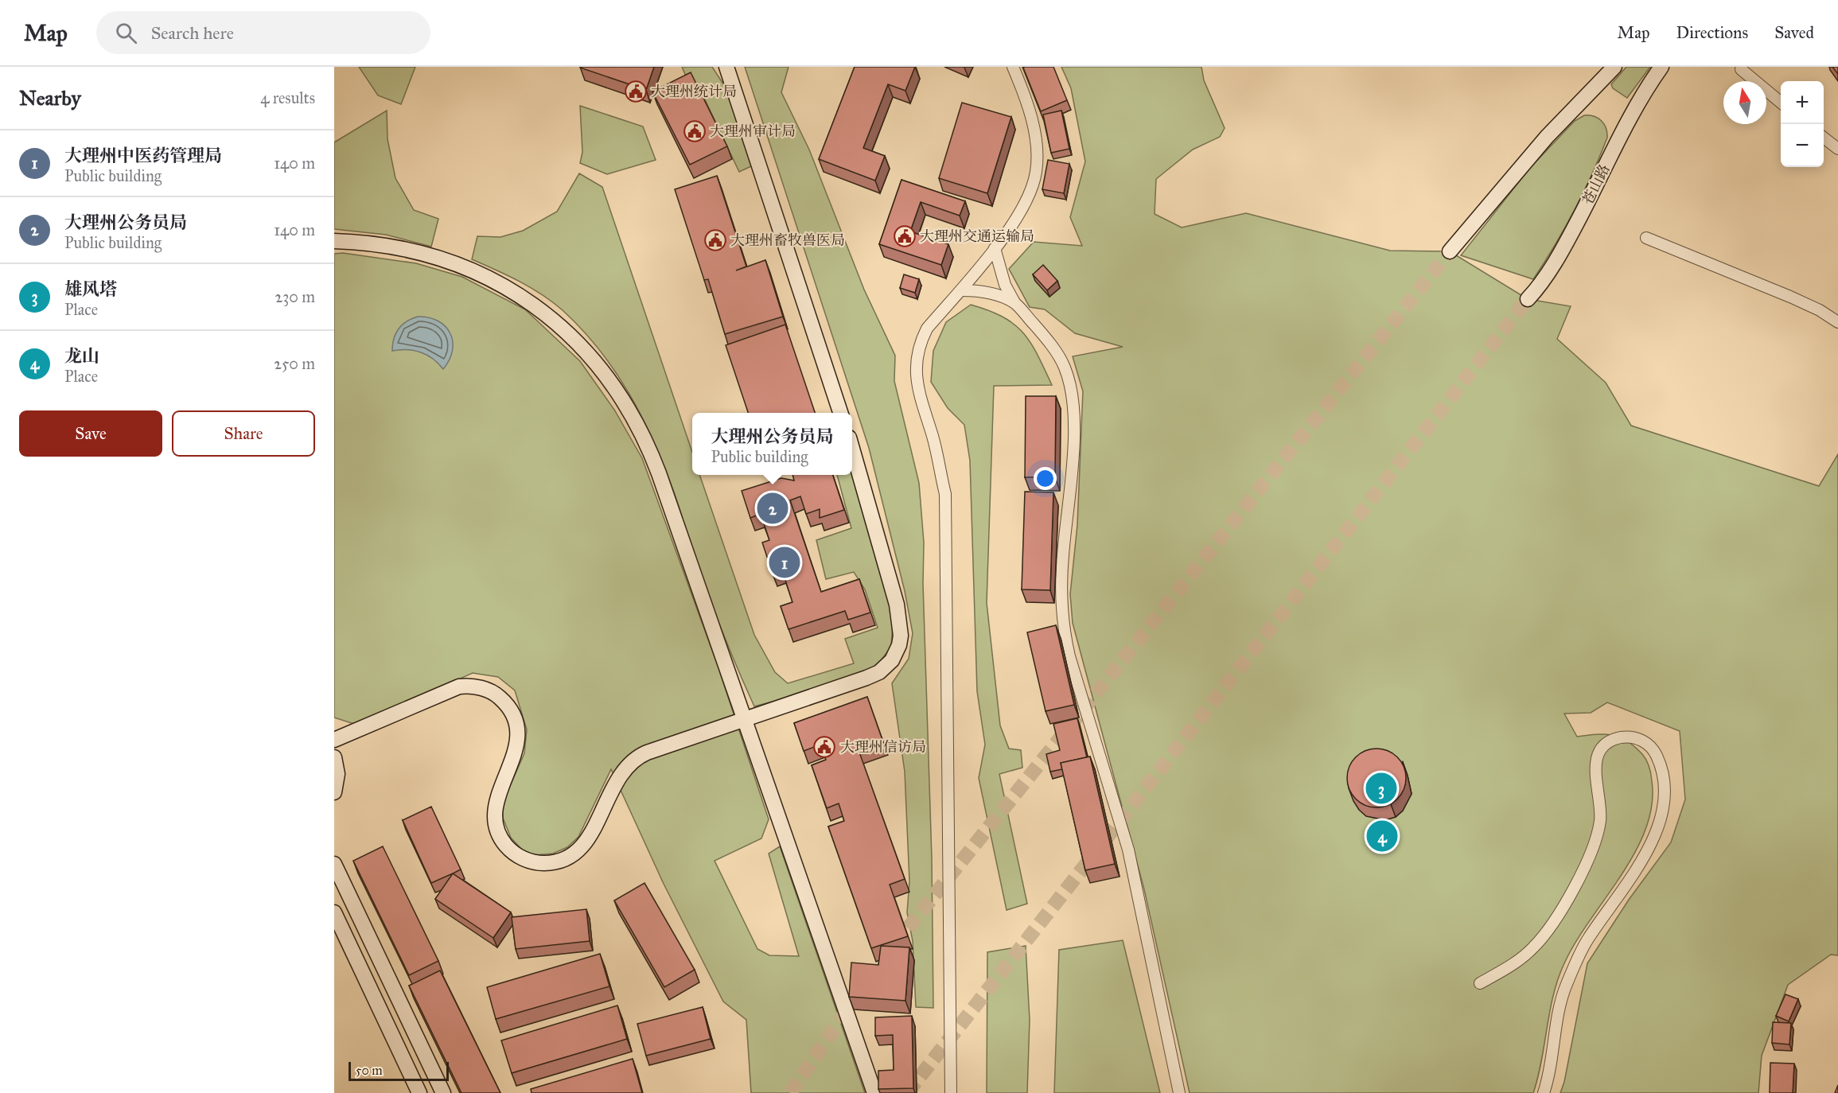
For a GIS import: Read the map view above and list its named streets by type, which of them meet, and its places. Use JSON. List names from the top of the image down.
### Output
{
  "streets": {
    "street": ["苍山路"]
  },
  "places": {
    "public building": [
      "大理州统计局",
      "大理州审计局",
      "大理州交通运输局",
      "大理州畜牧兽医局",
      "大理州信访局"
    ]
  },
  "scale_bar": "50 m",
  "north": "top",
  "page": {
    "header": "Map",
    "search": "Search here",
    "nav": ["Map", "Directions", "Saved"],
    "heading": ["Nearby", "4 results"],
    "map_buttons": ["+", "−"],
    "list": [
      {
        "mark": "1",
        "name": "大理州中医药管理局",
        "note": "Public building",
        "value": "140 m"
      },
      {
        "mark": "2",
        "name": "大理州公务员局",
        "note": "Public building",
        "value": "140 m"
      },
      {
        "mark": "3",
        "name": "雄风塔",
        "note": "Place",
        "value": "230 m"
      },
      {
        "mark": "4",
        "name": "龙山",
        "note": "Place",
        "value": "250 m"
      }
    ],
    "buttons": ["Save", "Share"],
    "popup": ["大理州公务员局", "Public building"],
    "pins": [
      "2",
      "1",
      "3",
      "4"
    ],
    "scale": "50 m"
  }
}
